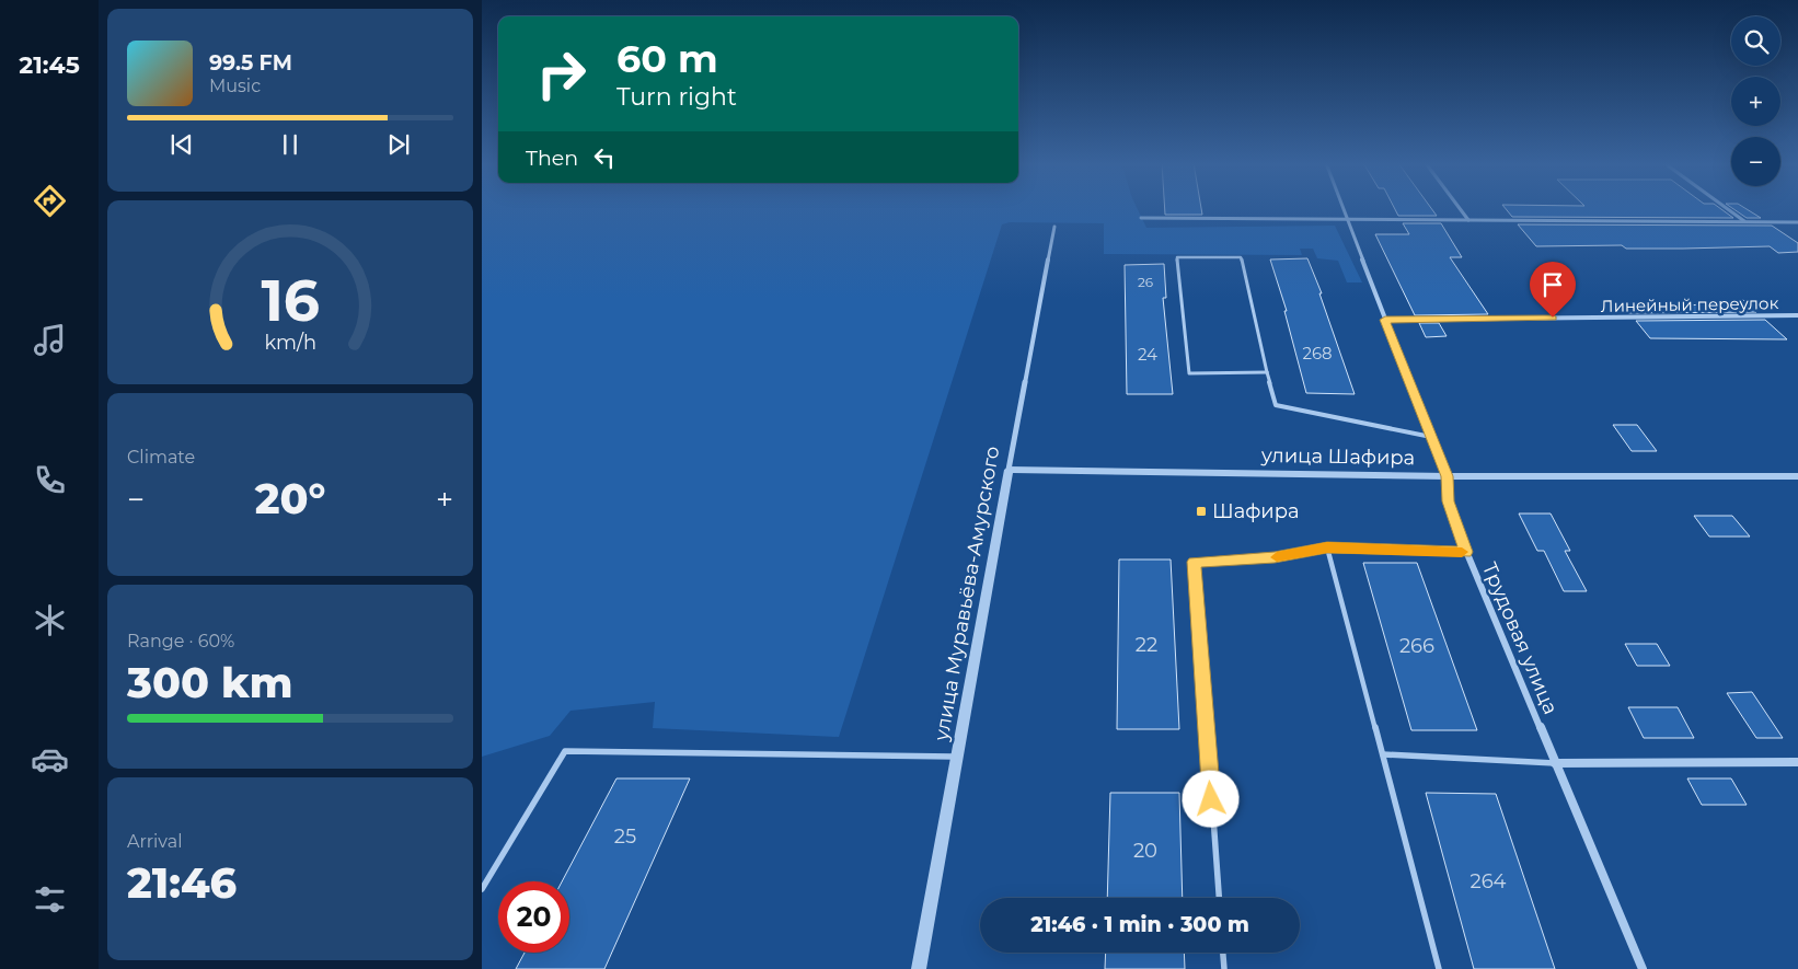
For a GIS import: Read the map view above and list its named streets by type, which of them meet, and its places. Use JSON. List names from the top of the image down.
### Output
{
  "streets": {
    "street": [
      "Линейный переулок",
      "улица Шафира",
      "улица Муравьёва-Амурского",
      "Трудовая улица"
    ]
  },
  "crossings": [
    ["Линейный переулок", "Трудовая улица"],
    ["улица Шафира", "улица Муравьёва-Амурского"],
    ["улица Шафира", "Трудовая улица"]
  ],
  "places": {
    "transit": ["Шафира"]
  },
  "house_numbers": [
    "26",
    "268",
    "24",
    "22",
    "266",
    "25",
    "20",
    "264"
  ],
  "page": {
    "tabs": "21:45",
    "map_buttons": ["+", "−"],
    "turn": ["60 m", "Turn right"],
    "song": ["99.5 FM", "Music"],
    "then": "Then",
    "tile": [
      "Climate",
      ["Range · 60%", "300 km"],
      ["Arrival", "21:46"]
    ],
    "heat": ["−", "20°", "+"],
    "limit": "20",
    "trip": "21:46 · 1 min · 300 m",
    "gauge": ["16", "km/h"]
  }
}
